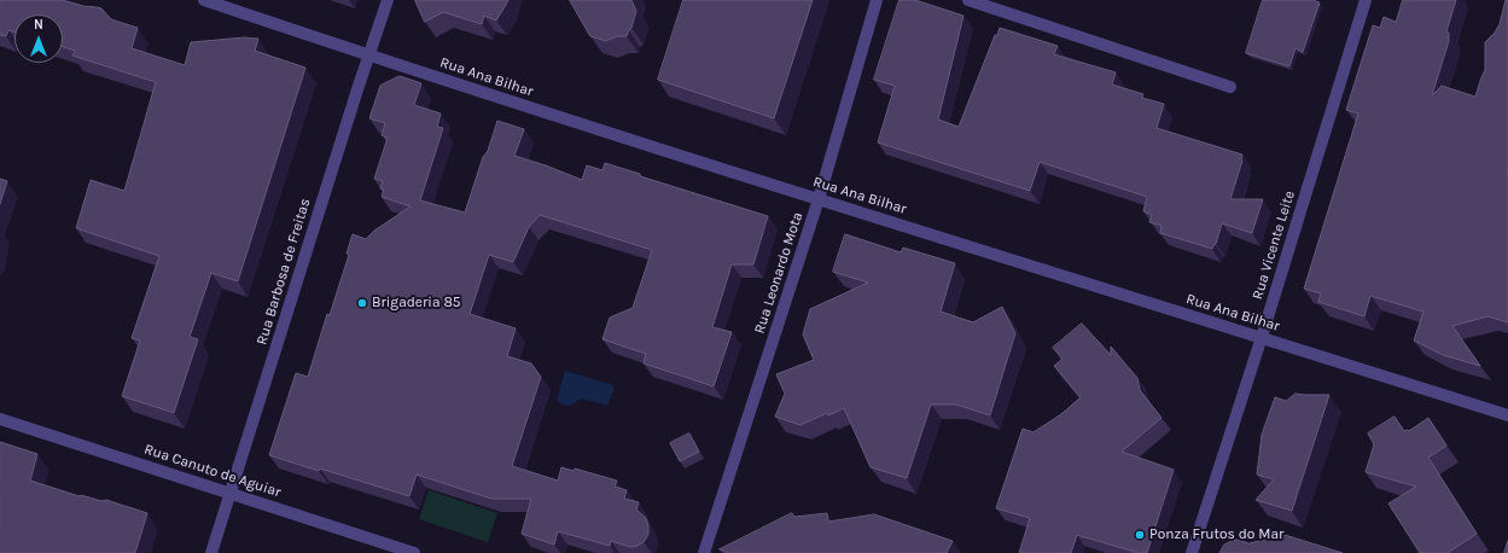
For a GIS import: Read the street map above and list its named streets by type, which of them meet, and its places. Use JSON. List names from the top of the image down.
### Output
{
  "streets": {
    "street": [
      "Rua Ana Bilhar",
      "Rua Vicente Leite",
      "Rua Barbosa de Freitas",
      "Rua Leonardo Mota",
      "Rua Canuto de Aguiar"
    ]
  },
  "crossings": [
    ["Rua Ana Bilhar", "Rua Vicente Leite"],
    ["Rua Ana Bilhar", "Rua Barbosa de Freitas"],
    ["Rua Ana Bilhar", "Rua Leonardo Mota"],
    ["Rua Barbosa de Freitas", "Rua Canuto de Aguiar"]
  ],
  "places": ["Brigaderia 85", "Ponza Frutos do Mar"],
  "north": "top"
}
